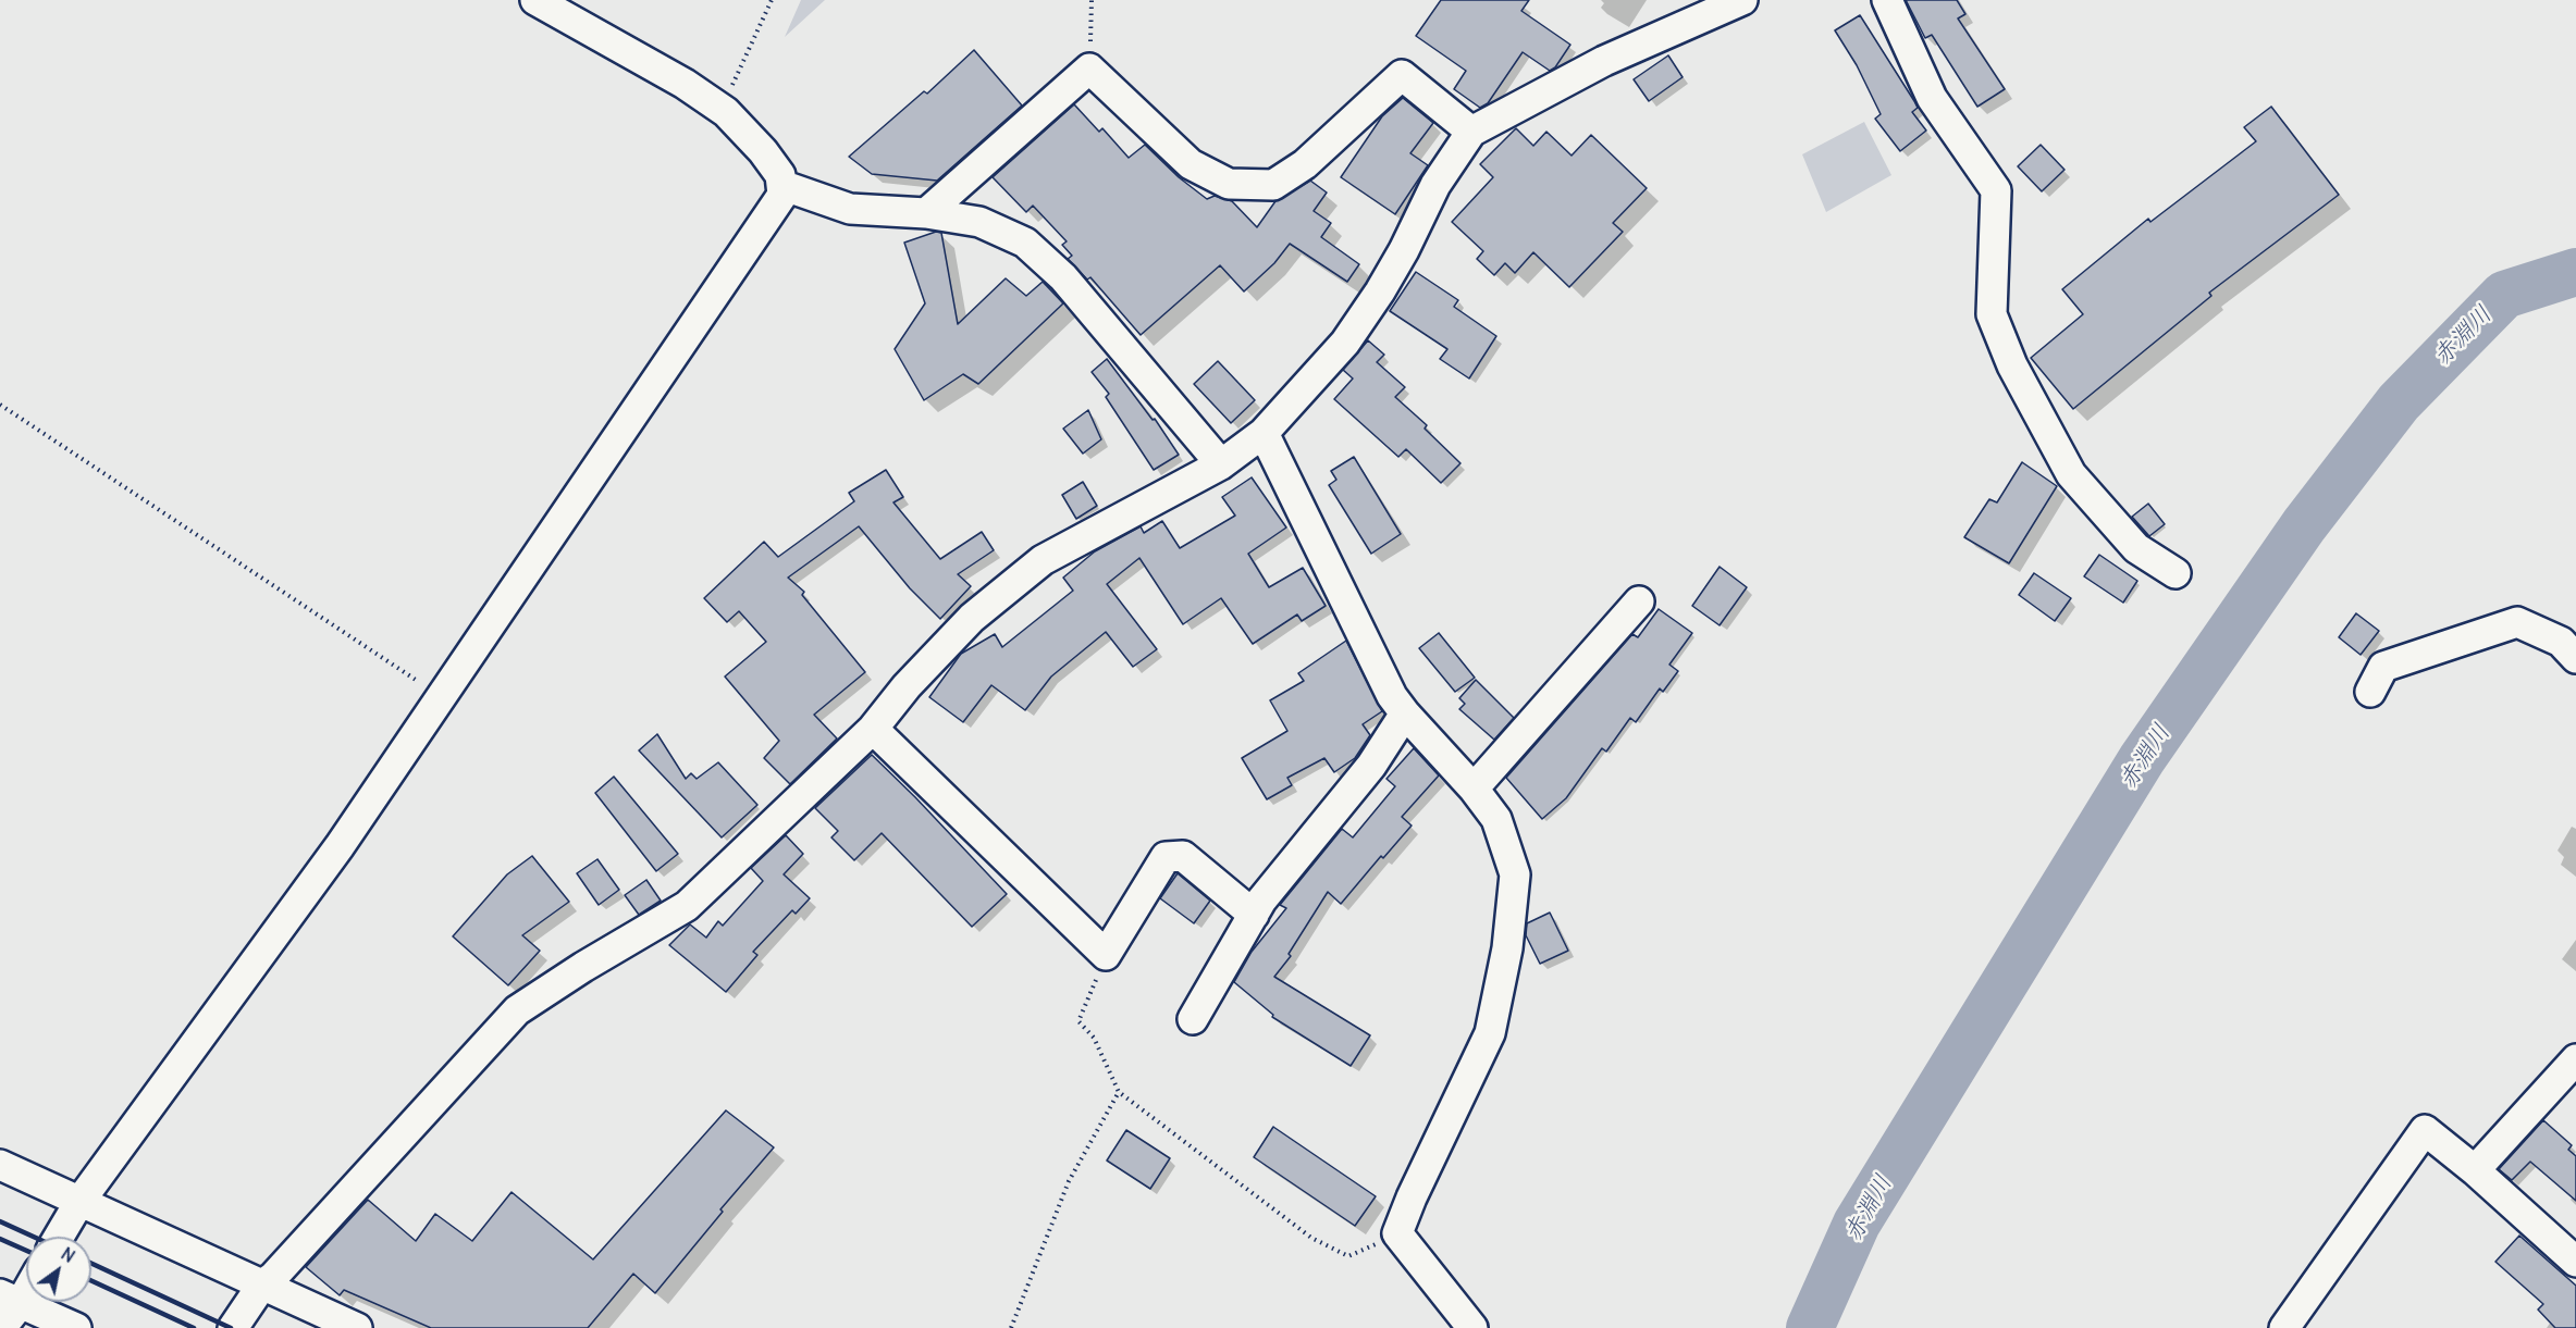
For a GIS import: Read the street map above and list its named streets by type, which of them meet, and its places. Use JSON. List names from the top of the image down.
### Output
{
  "water": ["赤淵川"],
  "north": "top right"
}
